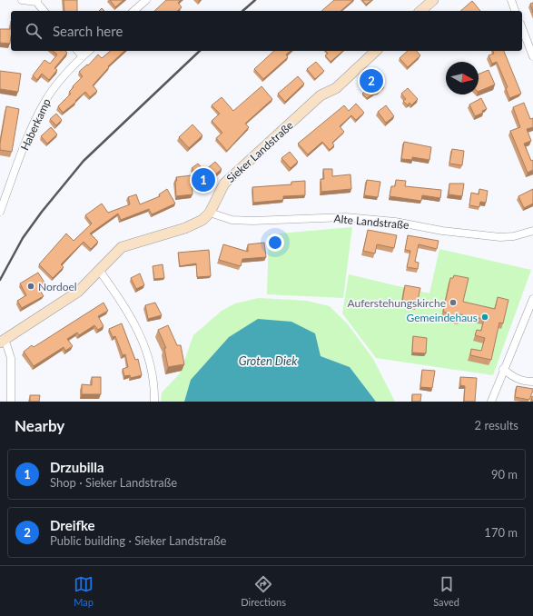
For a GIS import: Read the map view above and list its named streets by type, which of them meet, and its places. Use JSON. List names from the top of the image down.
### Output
{
  "streets": {
    "street": ["Haberkamp", "Sieker Landstraße", "Alte Landstraße"]
  },
  "crossings": [
    ["Sieker Landstraße", "Alte Landstraße"]
  ],
  "water": ["Groten Diek"],
  "places": ["Nordoel", "Auferstehungskirche", "Gemeindehaus"],
  "north": "right",
  "page": {
    "search": "Search here",
    "pins": ["2", "1"],
    "heading": ["Nearby", "2 results"],
    "list": [
      {
        "mark": "1",
        "name": "Drzubilla",
        "note": "Shop · Sieker Landstraße",
        "value": "90 m"
      },
      {
        "mark": "2",
        "name": "Dreifke",
        "note": "Public building · Sieker Landstraße",
        "value": "170 m"
      }
    ],
    "nav": ["Map", "Directions", "Saved"]
  }
}
